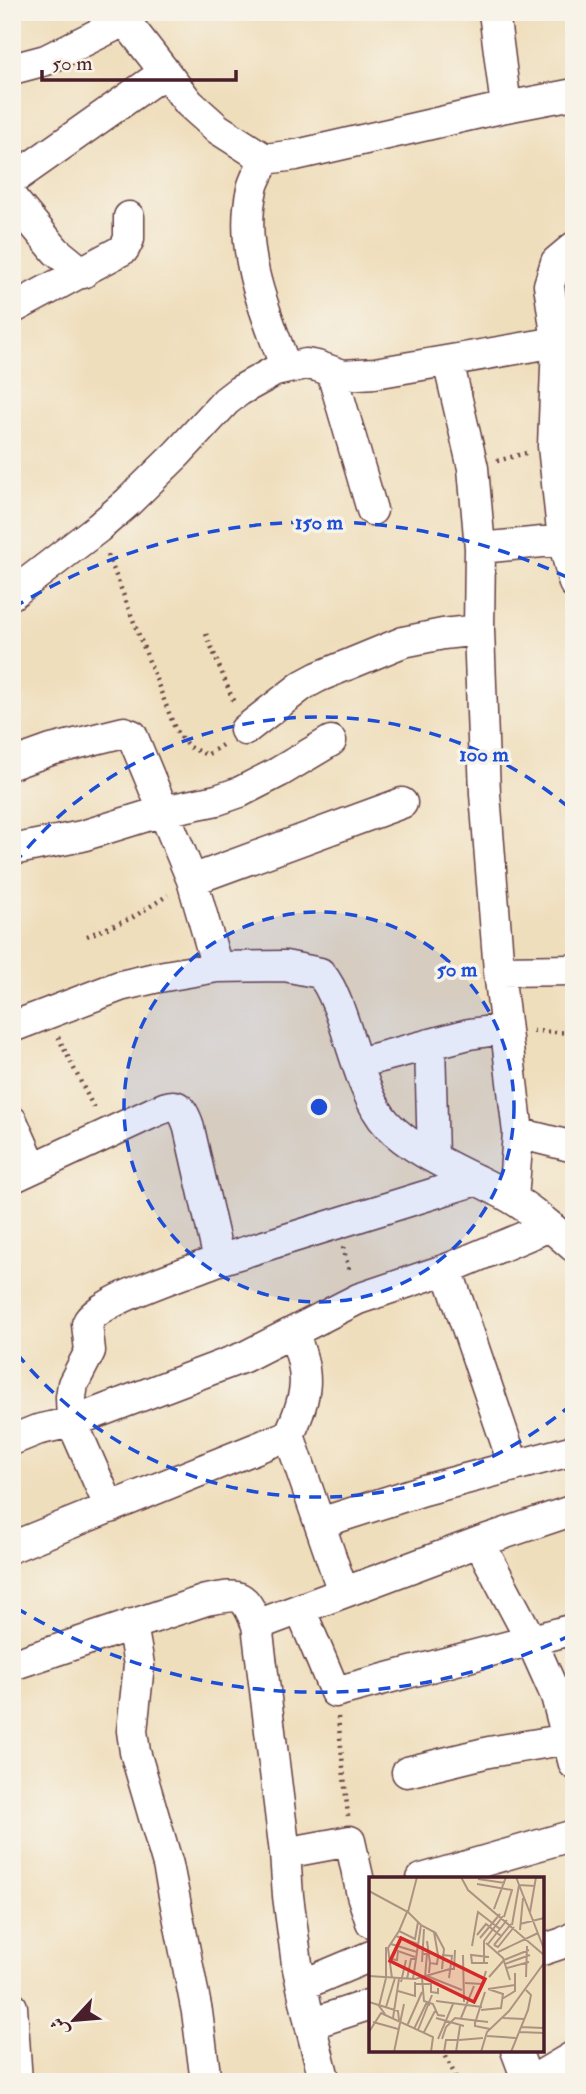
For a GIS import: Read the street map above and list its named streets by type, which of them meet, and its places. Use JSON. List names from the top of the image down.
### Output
{
  "scale_bar": "50 m",
  "north": "bottom left",
  "rings": ["150 m", "100 m", "50 m"]
}
